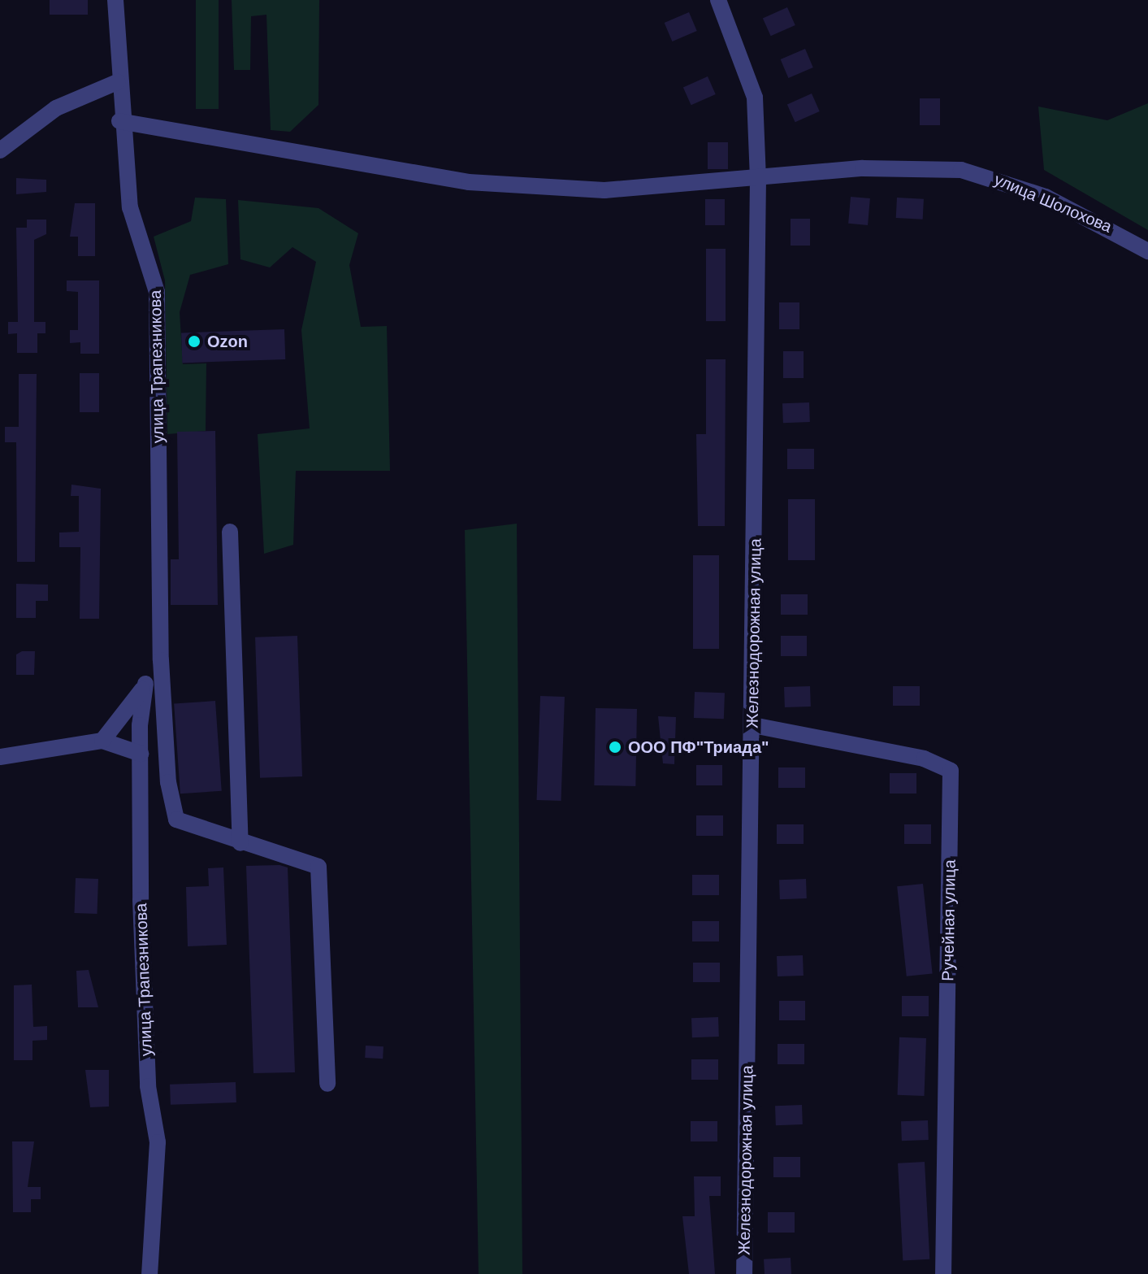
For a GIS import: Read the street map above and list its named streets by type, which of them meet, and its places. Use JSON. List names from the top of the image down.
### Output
{
  "streets": {
    "street": [
      "улица Шолохова",
      "улица Трапезникова",
      "Железнодорожная улица",
      "Ручейная улица"
    ]
  },
  "crossings": [
    ["улица Шолохова", "улица Трапезникова"],
    ["улица Шолохова", "Железнодорожная улица"],
    ["Железнодорожная улица", "Ручейная улица"]
  ],
  "places": ["Ozon", "ООО ПФ\"Триада\""]
}
